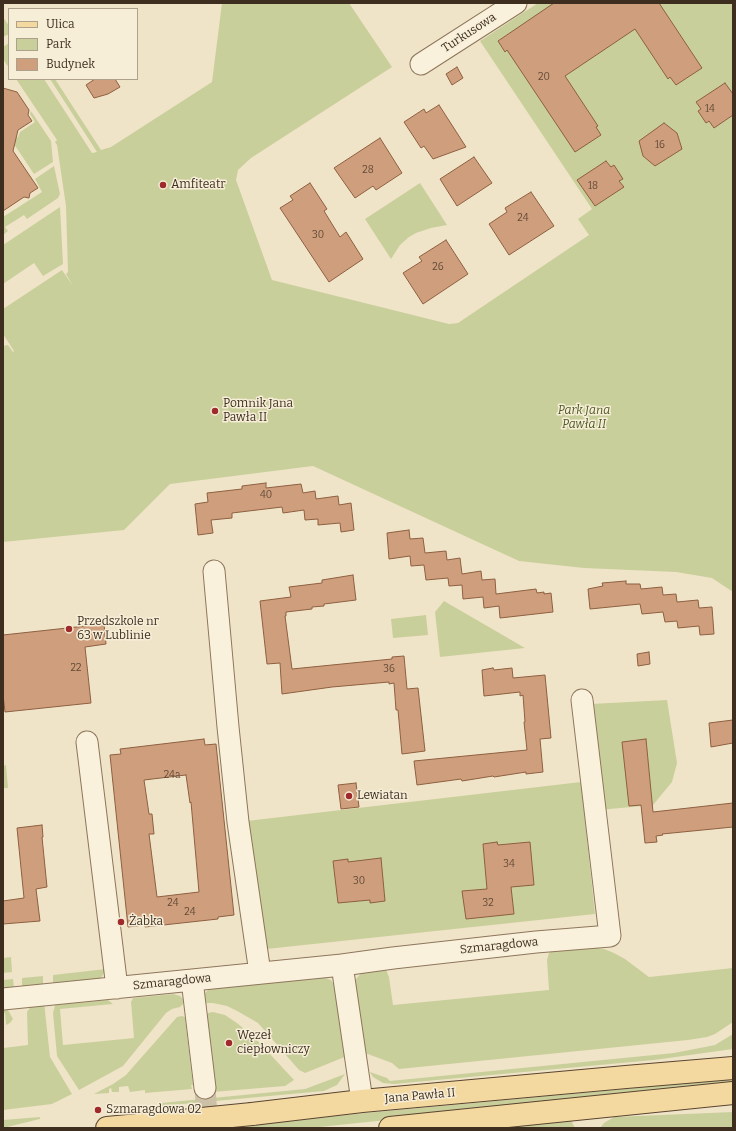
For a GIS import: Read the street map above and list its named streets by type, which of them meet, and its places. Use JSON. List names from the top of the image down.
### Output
{
  "streets": {
    "main road": ["Jana Pawła II"],
    "street": ["Turkusowa", "Szmaragdowa"]
  },
  "parks": ["Park Jana Pawła II"],
  "places": [
    "Amfiteatr",
    "Pomnik Jana Pawła II",
    "Przedszkole nr 63 w Lublinie",
    "Lewiatan",
    "Żabka",
    "Węzeł ciepłowniczy",
    "Szmaragdowa 02"
  ],
  "house_numbers": [
    "20",
    "14",
    "16",
    "28",
    "18",
    "24",
    "30",
    "26",
    "40",
    "22",
    "36",
    "24a",
    "34",
    "30",
    "24",
    "32",
    "24"
  ],
  "legend": ["Ulica", "Park", "Budynek"]
}
